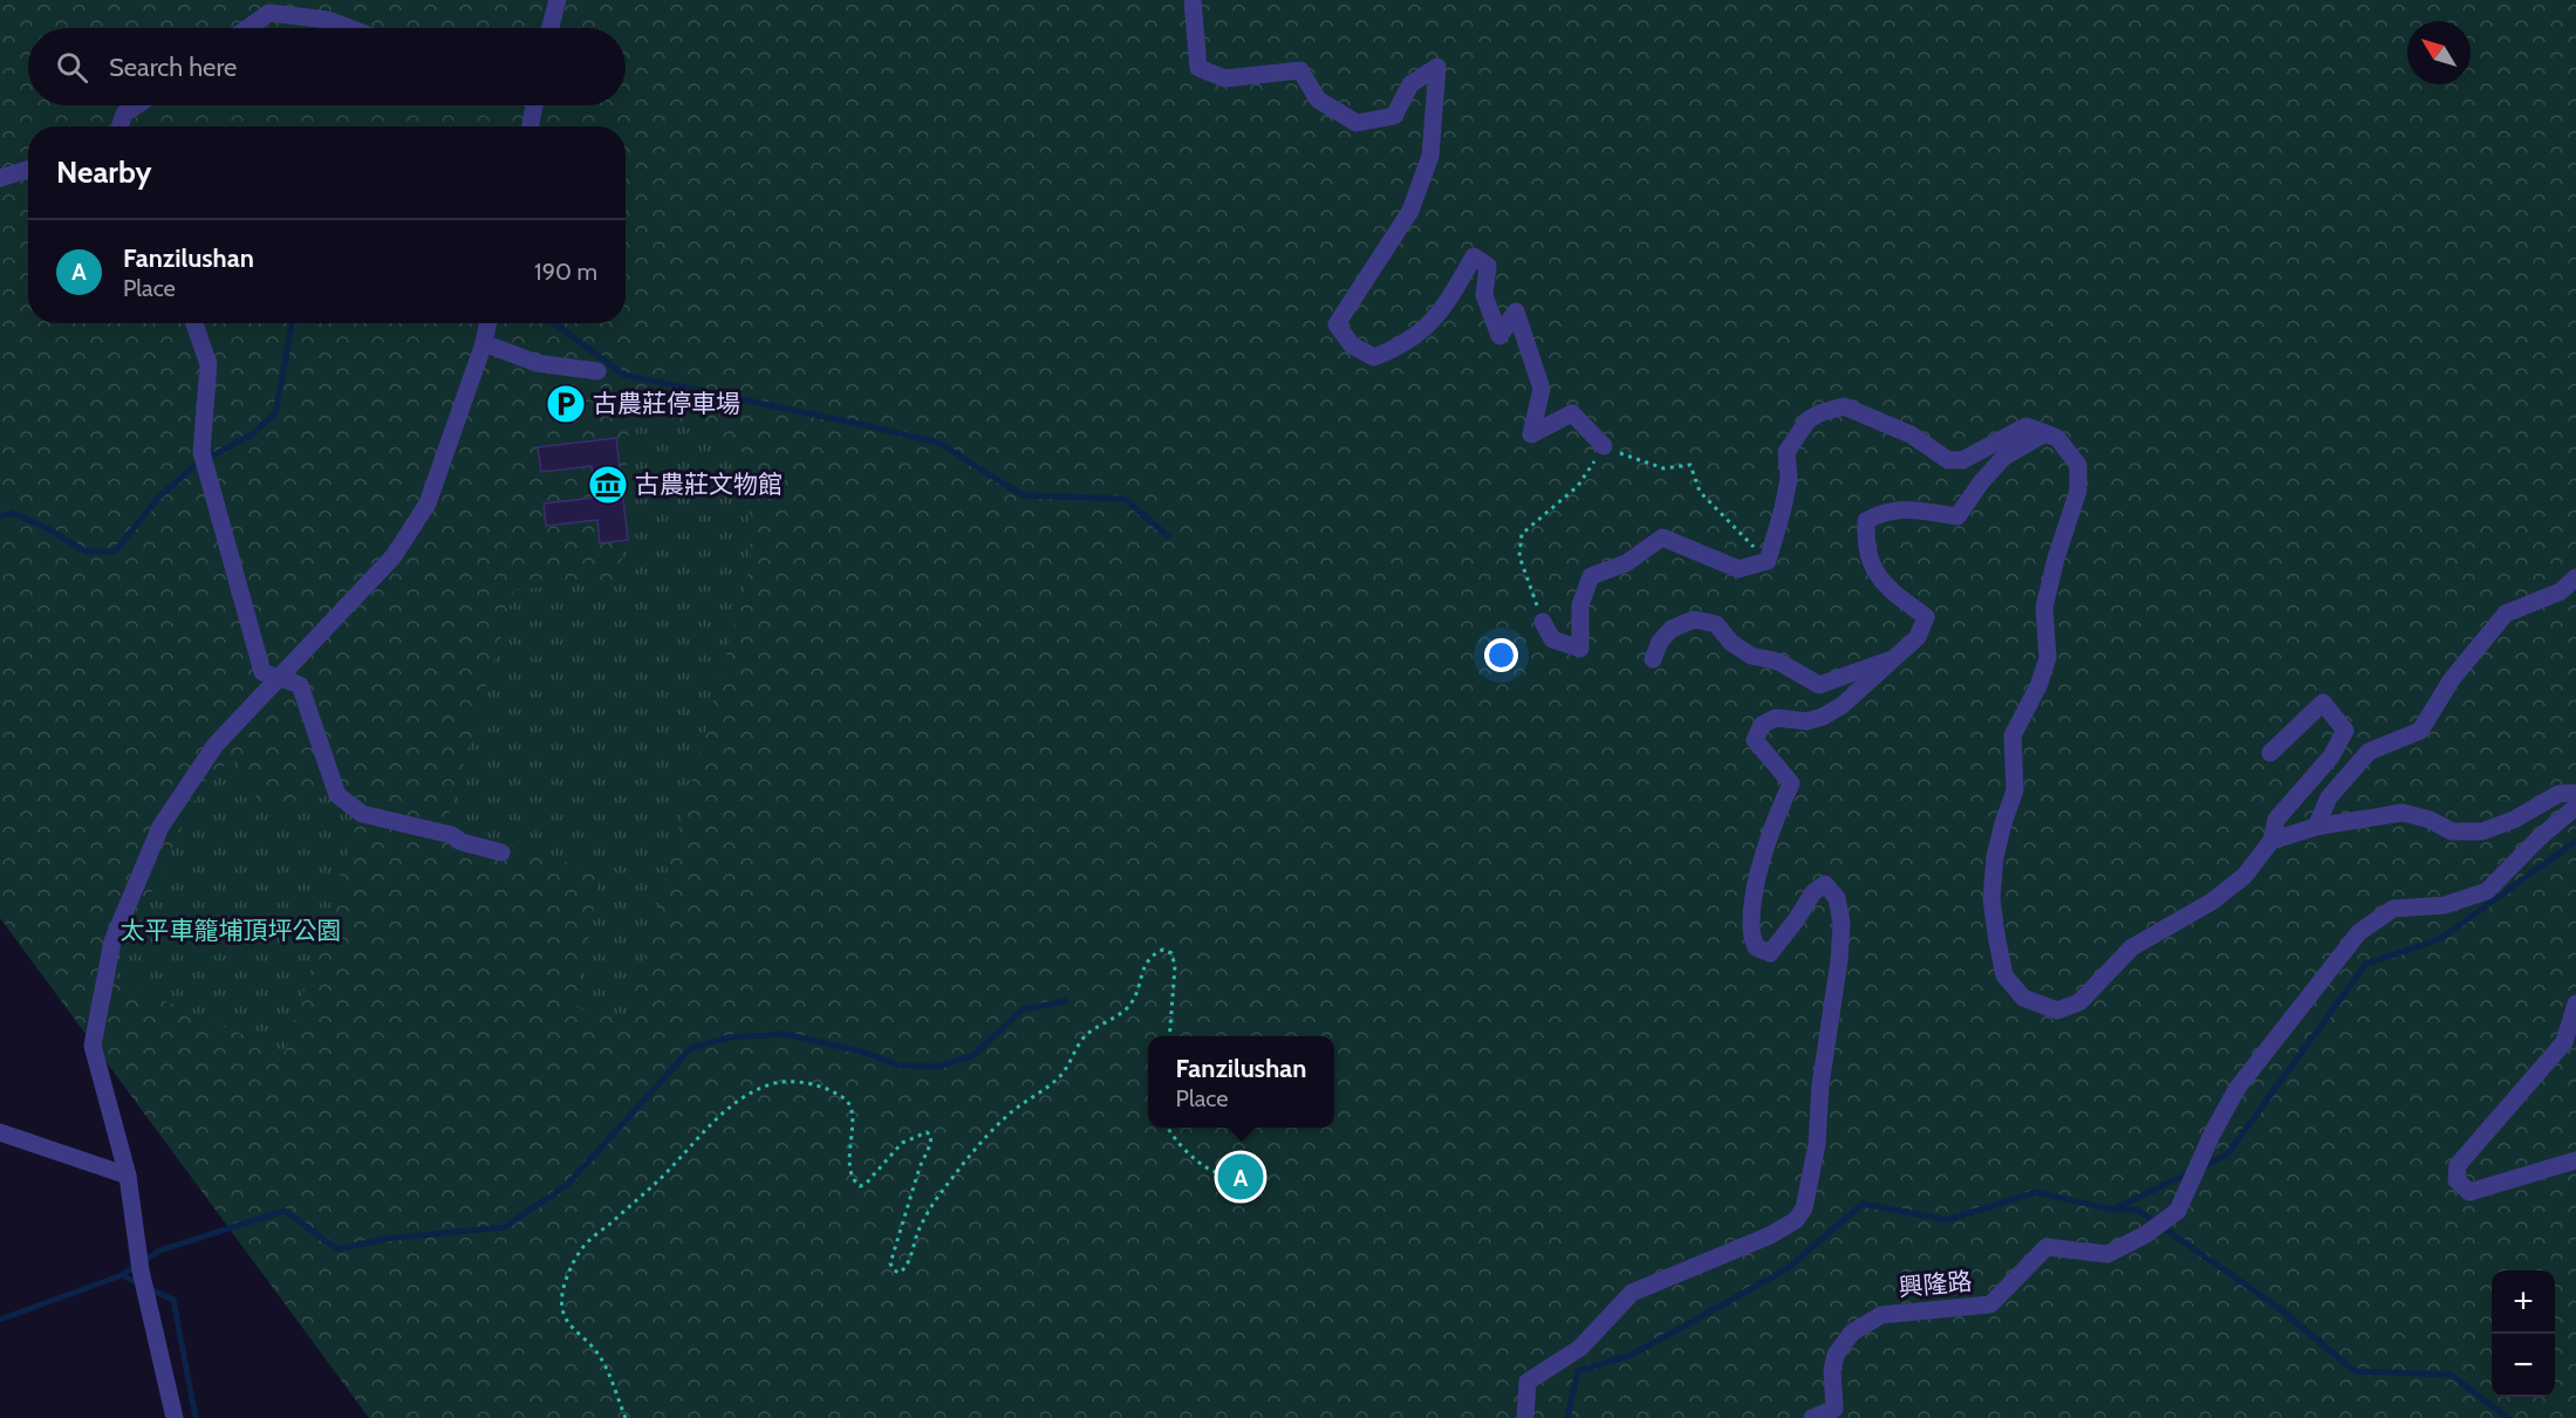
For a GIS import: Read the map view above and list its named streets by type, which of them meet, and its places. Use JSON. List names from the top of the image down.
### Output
{
  "streets": {
    "street": ["興隆路"]
  },
  "parks": ["太平車籠埔頂坪公園"],
  "places": {
    "parking": ["古農莊停車場"],
    "museum": ["古農莊文物館"]
  },
  "north": "top left",
  "page": {
    "search": "Search here",
    "heading": "Nearby",
    "list": [
      {
        "mark": "A",
        "name": "Fanzilushan",
        "note": "Place",
        "value": "190 m"
      }
    ],
    "popup": ["Fanzilushan", "Place"],
    "pins": "A",
    "map_buttons": ["+", "−"]
  }
}
